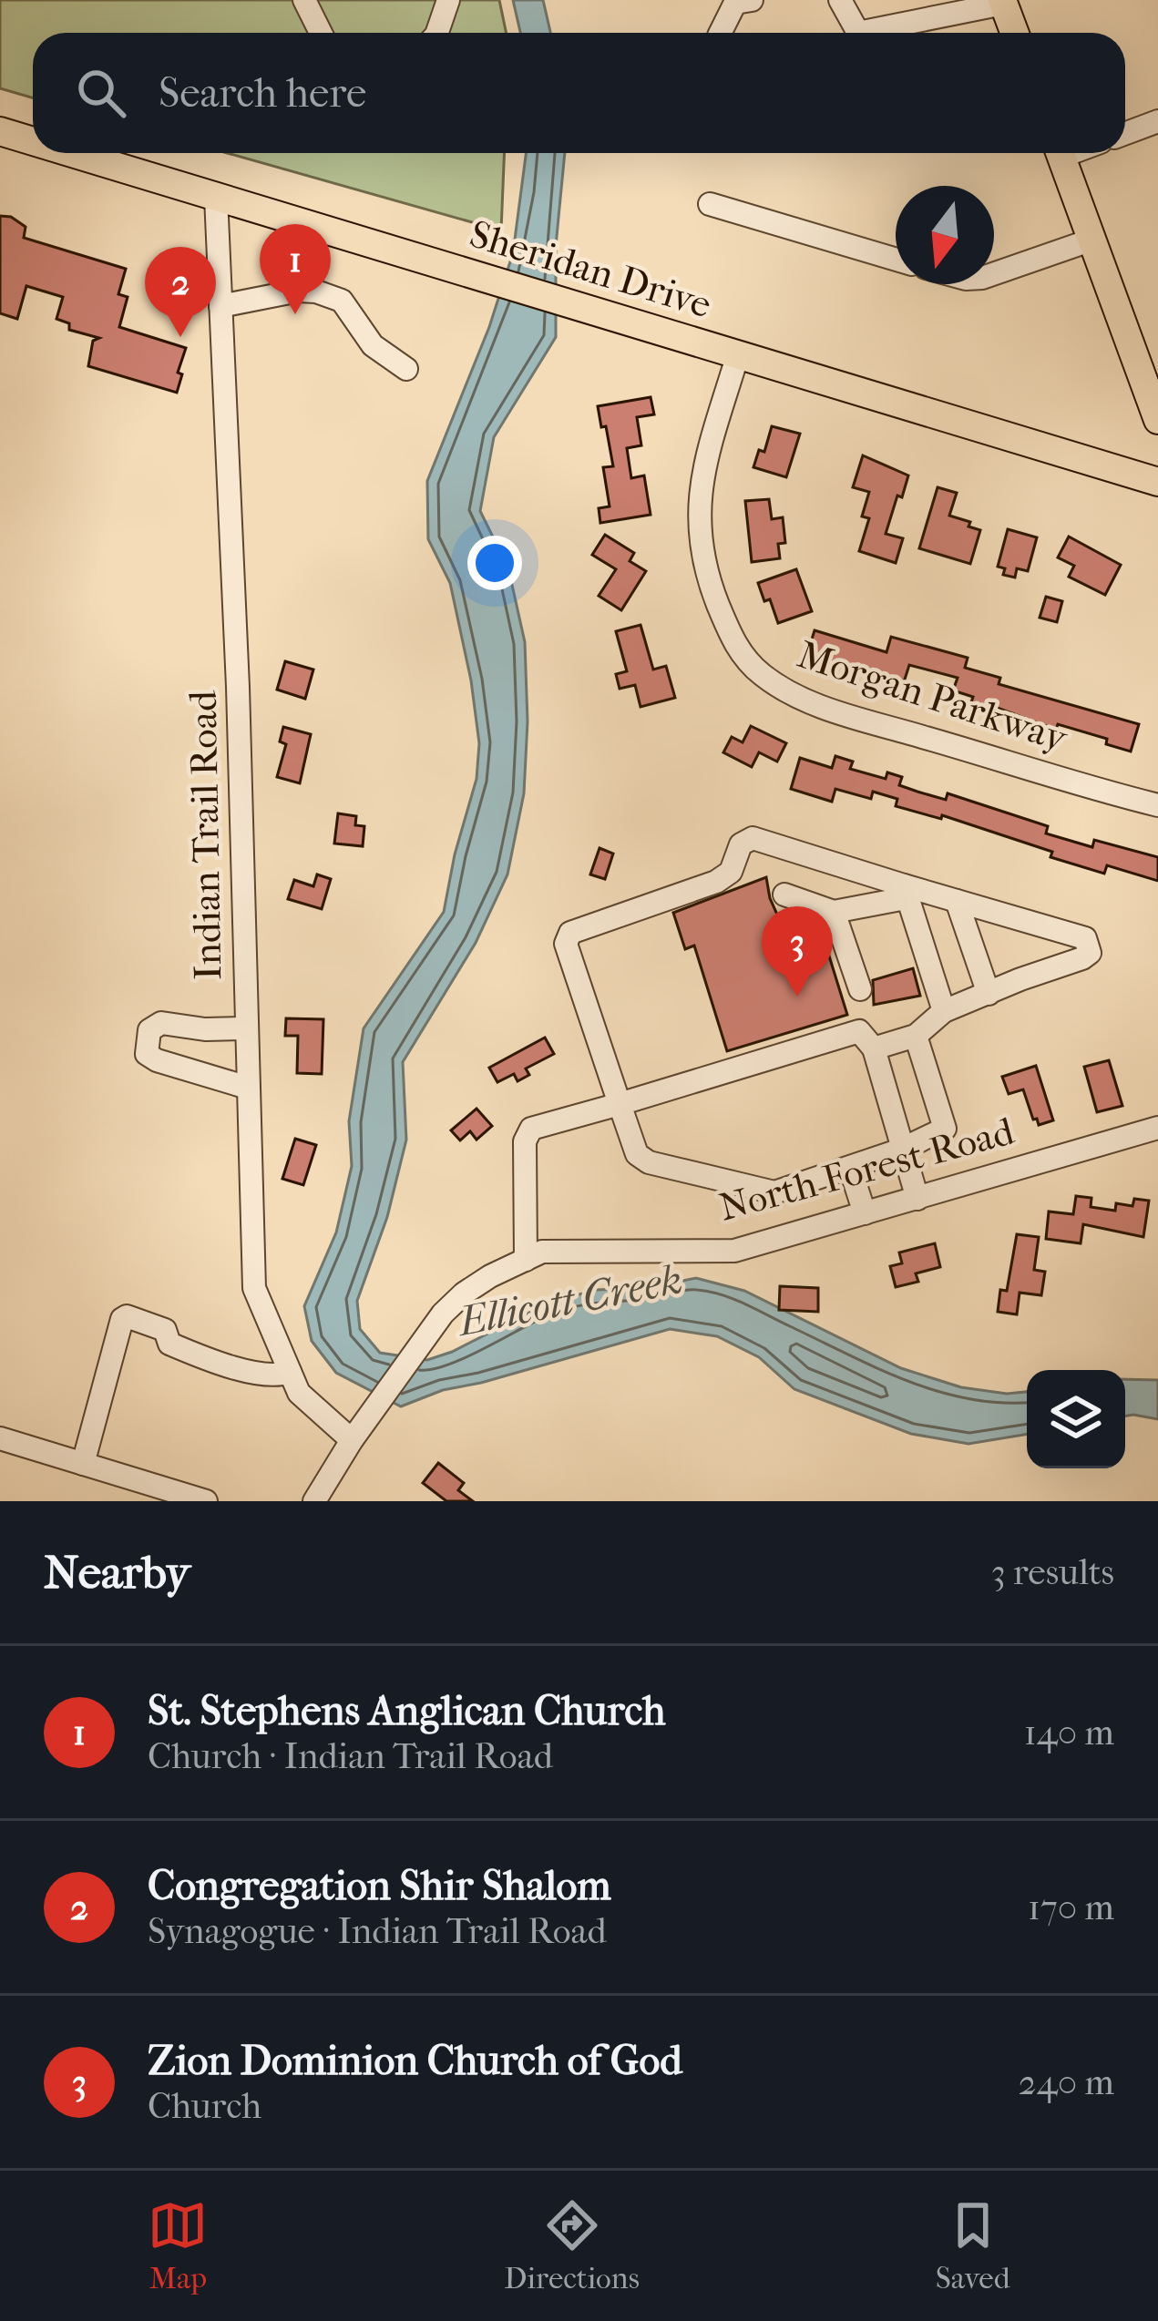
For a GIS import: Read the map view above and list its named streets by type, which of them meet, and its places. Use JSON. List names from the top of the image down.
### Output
{
  "streets": {
    "main road": ["Sheridan Drive"],
    "street": ["Morgan Parkway", "Indian Trail Road", "North Forest Road"]
  },
  "crossings": [
    ["Sheridan Drive", "Morgan Parkway"],
    ["Sheridan Drive", "Indian Trail Road"],
    ["Indian Trail Road", "North Forest Road"]
  ],
  "water": ["Ellicott Creek"],
  "north": "bottom",
  "page": {
    "search": "Search here",
    "pins": ["1", "2", "3"],
    "heading": ["Nearby", "3 results"],
    "list": [
      {
        "mark": "1",
        "name": "St. Stephens Anglican Church",
        "note": "Church · Indian Trail Road",
        "value": "140 m"
      },
      {
        "mark": "2",
        "name": "Congregation Shir Shalom",
        "note": "Synagogue · Indian Trail Road",
        "value": "170 m"
      },
      {
        "mark": "3",
        "name": "Zion Dominion Church of God",
        "note": "Church",
        "value": "240 m"
      }
    ],
    "nav": ["Map", "Directions", "Saved"]
  }
}
